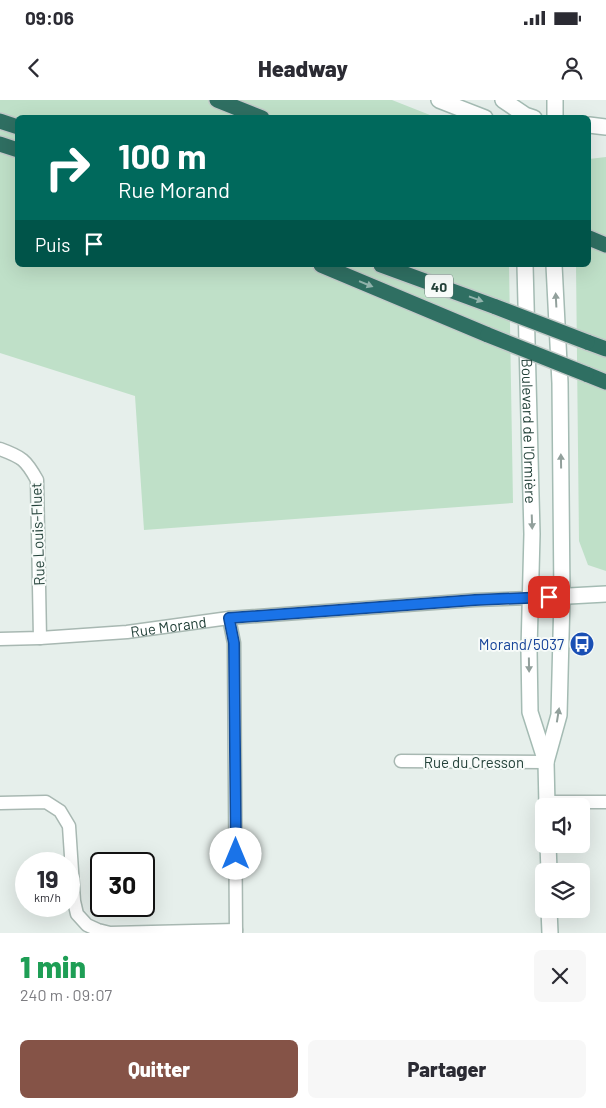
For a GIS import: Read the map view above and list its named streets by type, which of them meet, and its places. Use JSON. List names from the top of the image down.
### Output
{
  "streets": {
    "highway": ["40"],
    "main road": ["Boulevard de l'Ormière", "Rue Morand"],
    "street": ["Rue Louis-Fluet", "Rue du Cresson"]
  },
  "crossings": [
    ["Boulevard de l'Ormière", "Rue Morand"],
    ["Boulevard de l'Ormière", "Rue du Cresson"],
    ["Rue Louis-Fluet", "Rue Morand"]
  ],
  "places": {
    "bus stop": ["Morand/5037"]
  },
  "page": {
    "status": "09:06",
    "header": "Headway",
    "turn": ["100 m", "Rue Morand"],
    "then": "Puis",
    "speed": "19 km/h",
    "limit": "30",
    "heading": ["1 min", "240 m · 09:07"],
    "buttons": ["Quitter", "Partager"]
  }
}
